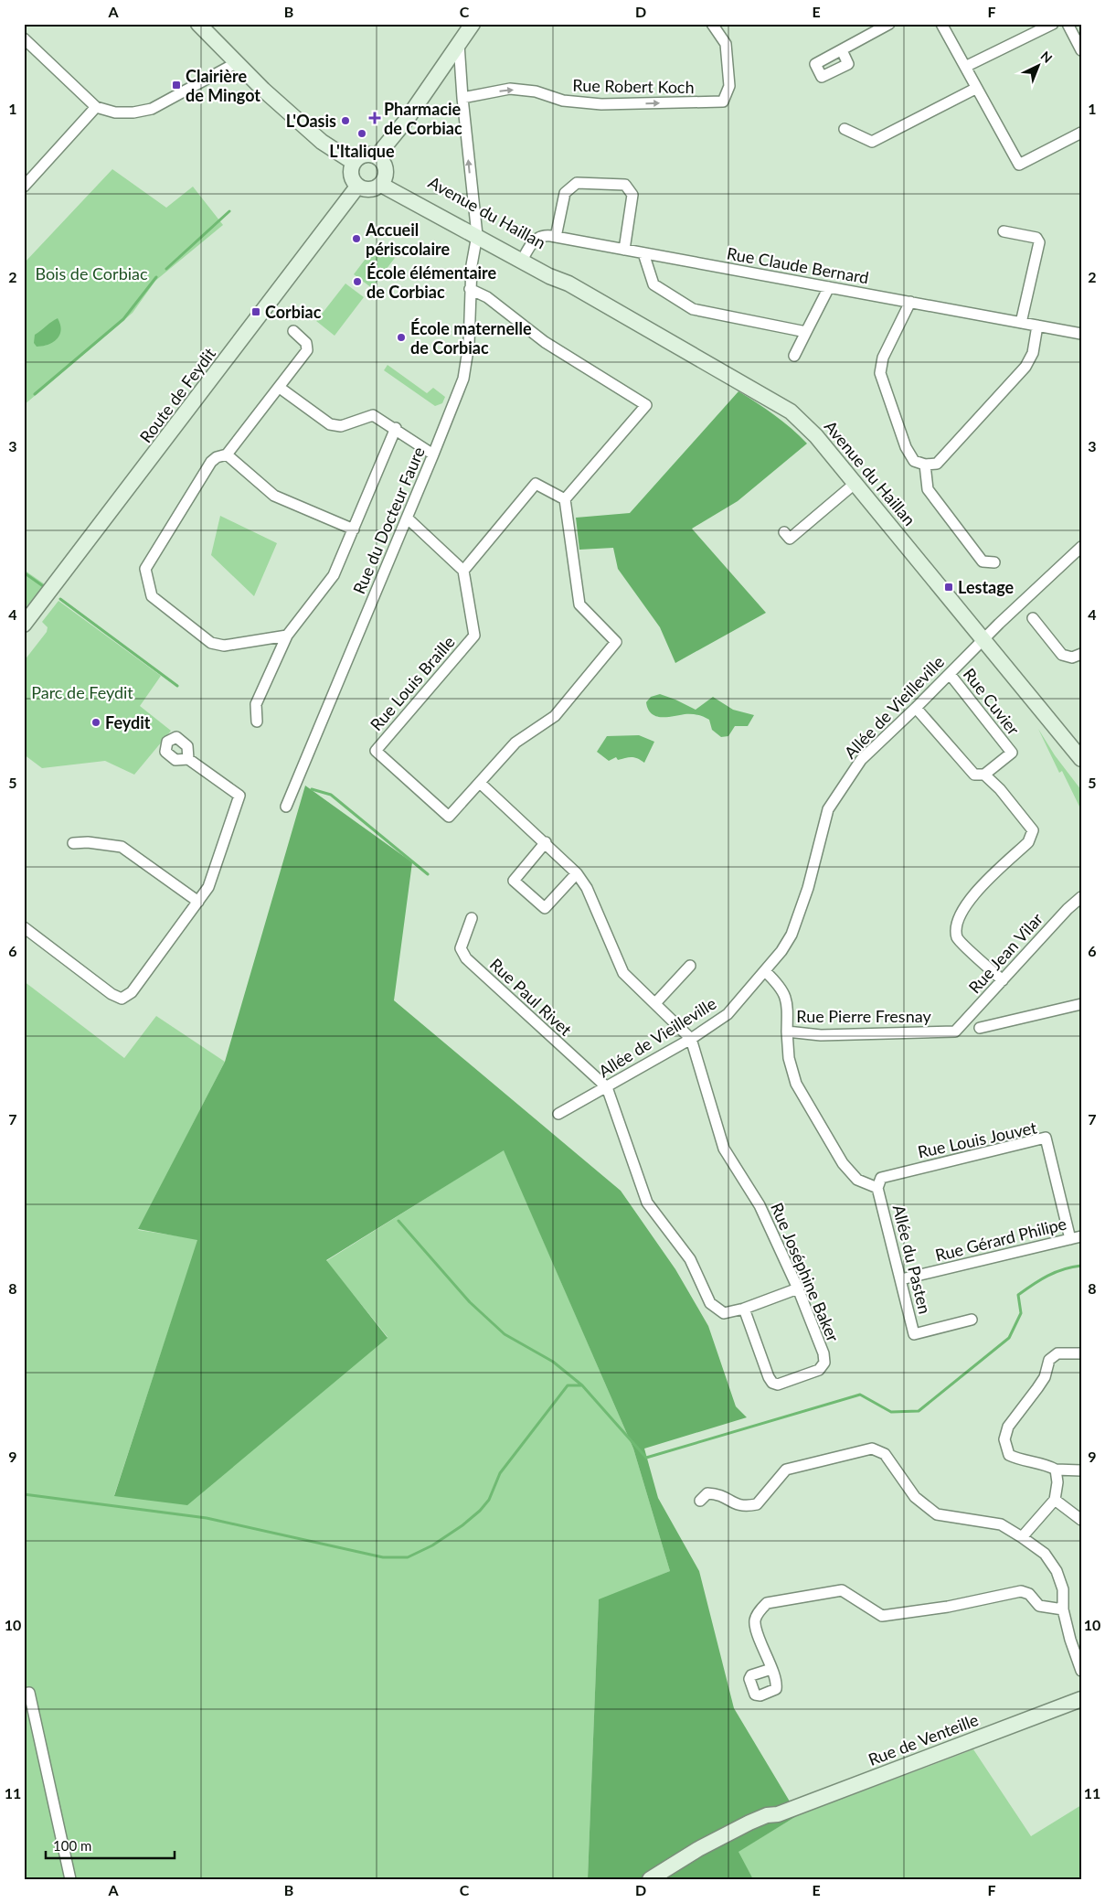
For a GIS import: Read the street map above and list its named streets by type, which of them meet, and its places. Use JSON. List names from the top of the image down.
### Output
{
  "streets": {
    "street": [
      "Rue Robert Koch",
      "Avenue du Haillan",
      "Rue Claude Bernard",
      "Route de Feydit",
      "Rue du Docteur Faure",
      "Rue Louis Braille",
      "Rue Cuvier",
      "Allée de Vieilleville",
      "Rue Jean Vilar",
      "Rue Paul Rivet",
      "Rue Pierre Fresnay",
      "Rue Louis Jouvet",
      "Rue Gérard Philipe",
      "Allée du Pasten",
      "Rue Joséphine Baker",
      "Rue de Venteille"
    ]
  },
  "crossings": [
    ["Rue Robert Koch", "Rue du Docteur Faure"],
    ["Avenue du Haillan", "Rue Claude Bernard"],
    ["Avenue du Haillan", "Route de Feydit"],
    ["Avenue du Haillan", "Rue du Docteur Faure"],
    ["Avenue du Haillan", "Allée de Vieilleville"],
    ["Rue Cuvier", "Allée de Vieilleville"],
    ["Allée de Vieilleville", "Rue Paul Rivet"],
    ["Allée de Vieilleville", "Rue Pierre Fresnay"],
    ["Allée de Vieilleville", "Rue Joséphine Baker"],
    ["Rue Jean Vilar", "Rue Pierre Fresnay"],
    ["Rue Louis Jouvet", "Rue Gérard Philipe"],
    ["Rue Louis Jouvet", "Allée du Pasten"],
    ["Rue Gérard Philipe", "Allée du Pasten"]
  ],
  "parks": ["Bois de Corbiac", "Parc de Feydit"],
  "places": {
    "transit": ["Clairière de Mingot", "Corbiac", "Lestage"],
    "health": ["Pharmacie de Corbiac"],
    "other": [
      "L'Oasis",
      "L'Italique",
      "Accueil périscolaire",
      "École élémentaire de Corbiac",
      "École maternelle de Corbiac",
      "Feydit"
    ]
  },
  "scale_bar": "100 m",
  "north": "top right",
  "grid": {
    "columns": [
      "A",
      "B",
      "C",
      "D",
      "E",
      "F"
    ],
    "rows": [
      "1",
      "2",
      "3",
      "4",
      "5",
      "6",
      "7",
      "8",
      "9",
      "10",
      "11"
    ]
  }
}
